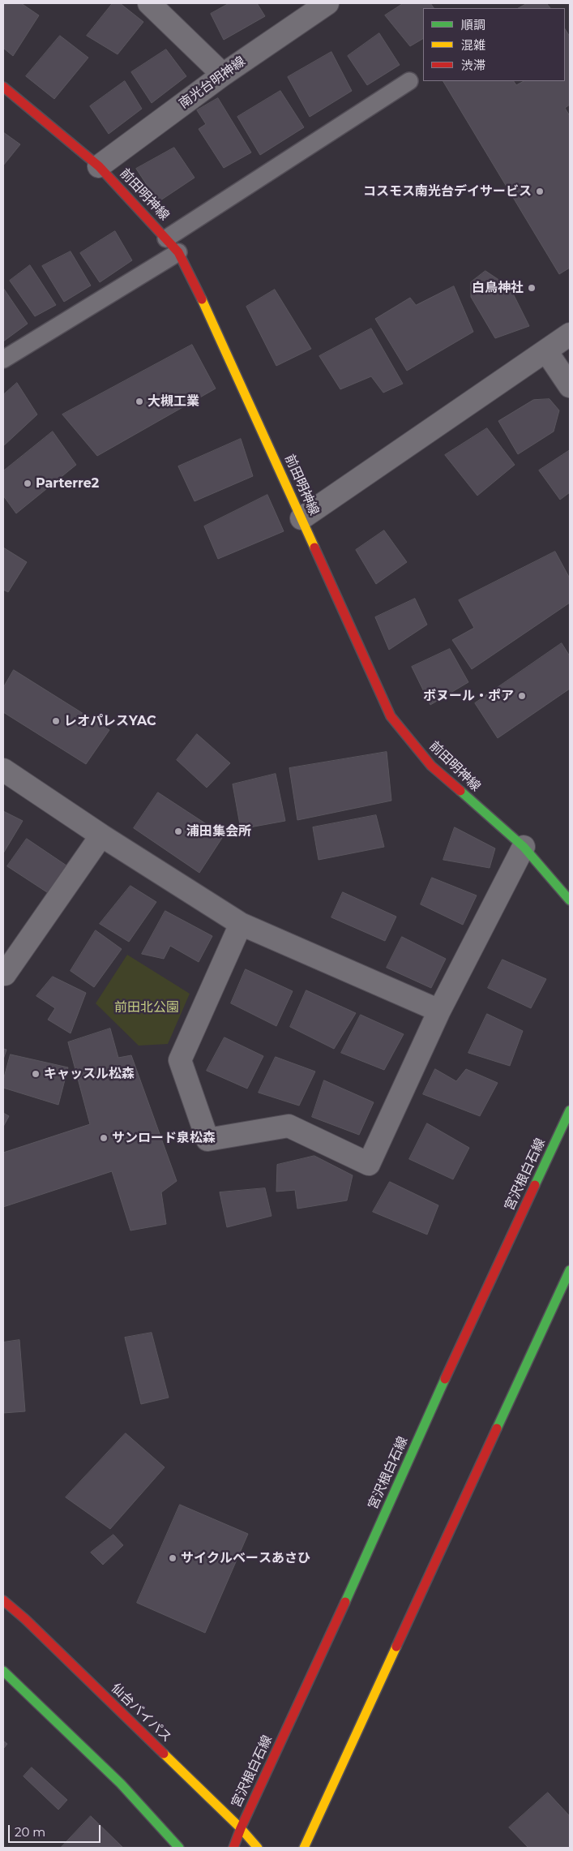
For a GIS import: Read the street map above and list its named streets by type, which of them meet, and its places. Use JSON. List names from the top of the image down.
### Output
{
  "streets": {
    "main road": ["前田明神線", "宮沢根白石線", "仙台バイパス"],
    "street": ["南光台明神線"]
  },
  "crossings": [
    ["南光台明神線", "前田明神線"],
    ["宮沢根白石線", "仙台バイパス"]
  ],
  "parks": ["前田北公園"],
  "places": [
    "コスモス南光台デイサービス",
    "白鳥神社",
    "大槻工業",
    "Parterre2",
    "ボヌール・ポア",
    "レオパレスYAC",
    "浦田集会所",
    "キャッスル松森",
    "サンロード泉松森",
    "サイクルベースあさひ"
  ],
  "legend": ["順調", "混雑", "渋滞"],
  "scale_bar": "20 m"
}
